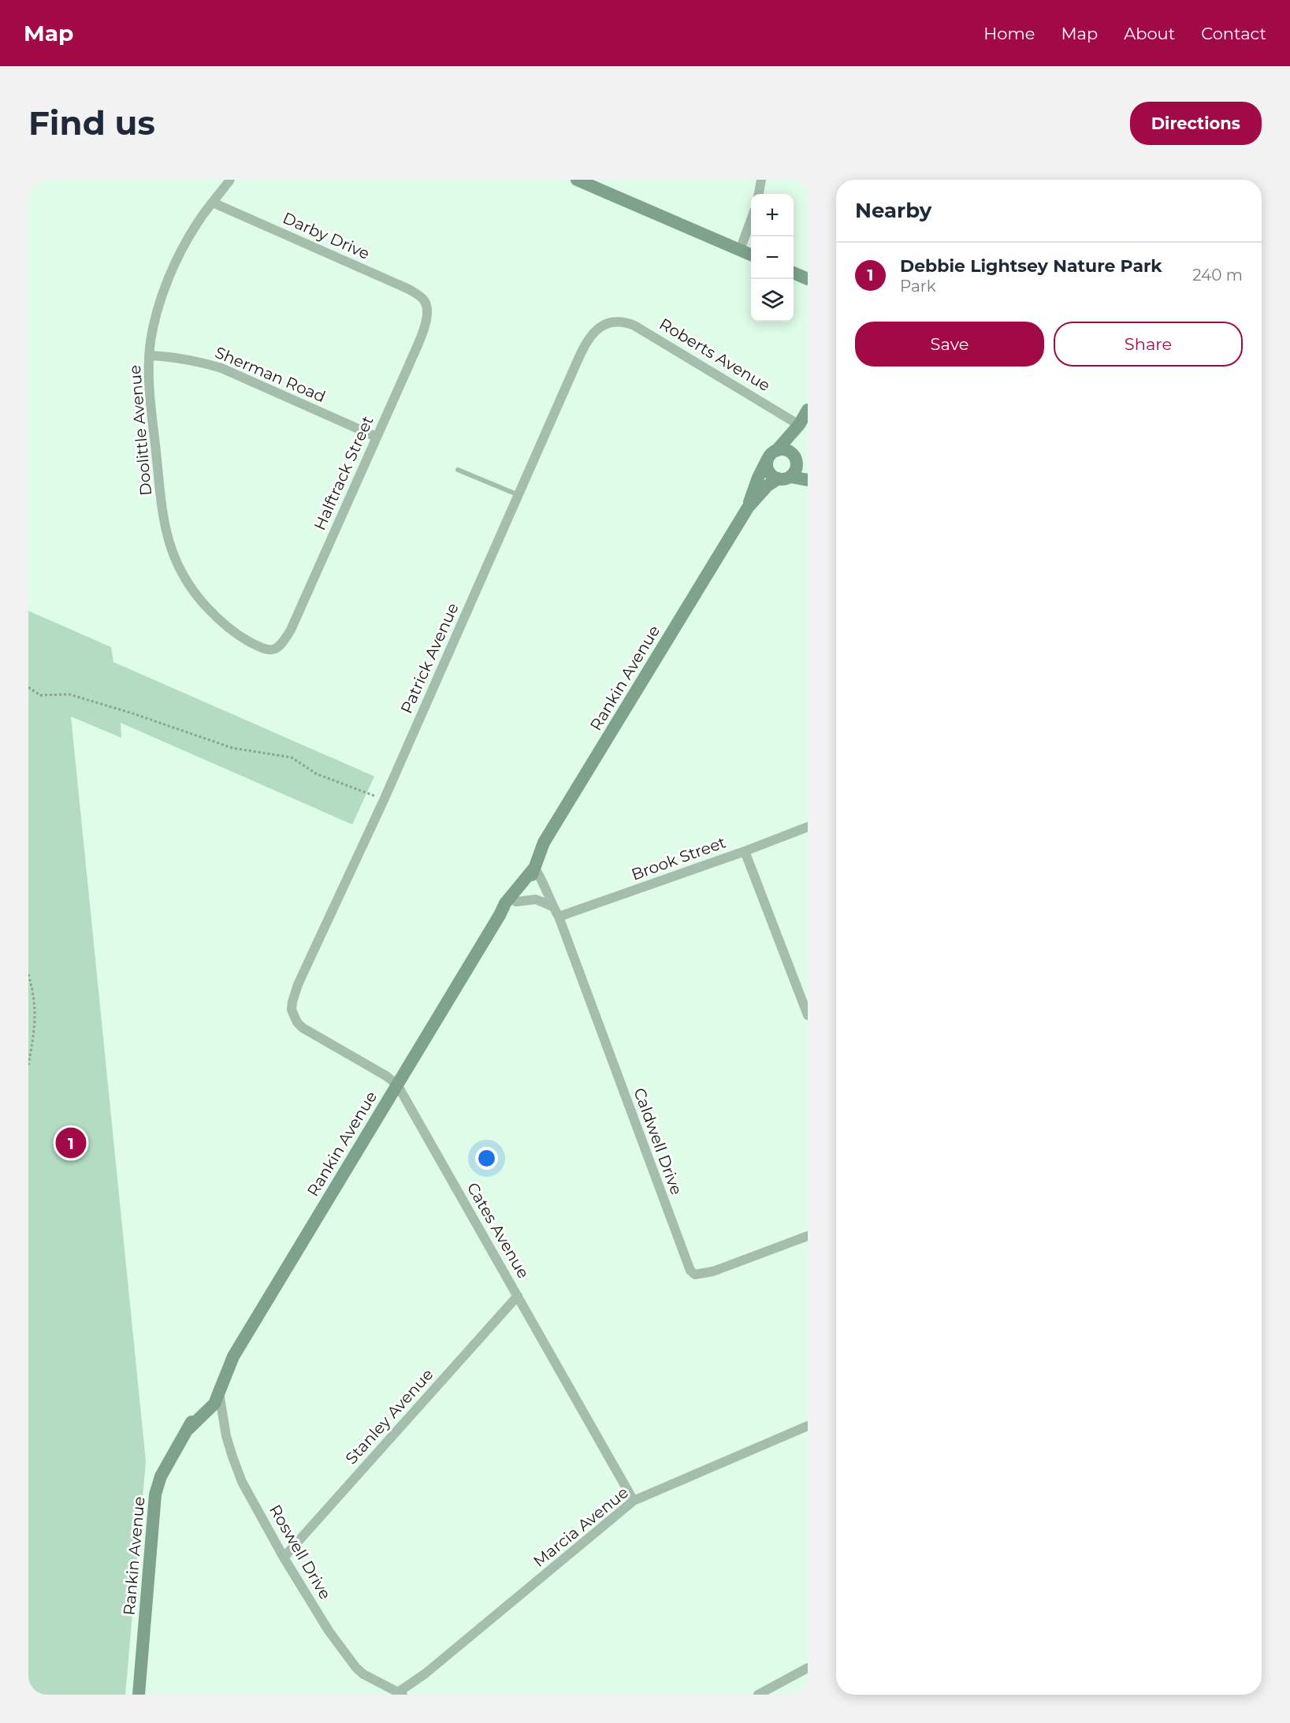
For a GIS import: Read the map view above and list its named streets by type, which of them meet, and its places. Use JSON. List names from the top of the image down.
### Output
{
  "streets": {
    "street": [
      "Darby Drive",
      "Roberts Avenue",
      "Sherman Road",
      "Doolittle Avenue",
      "Halftrack Street",
      "Patrick Avenue",
      "Rankin Avenue",
      "Brook Street",
      "Caldwell Drive",
      "Cates Avenue",
      "Stanley Avenue",
      "Marcia Avenue",
      "Roswell Drive"
    ]
  },
  "crossings": [
    ["Darby Drive", "Doolittle Avenue"],
    ["Darby Drive", "Halftrack Street"],
    ["Roberts Avenue", "Patrick Avenue"],
    ["Roberts Avenue", "Rankin Avenue"],
    ["Sherman Road", "Doolittle Avenue"],
    ["Sherman Road", "Halftrack Street"],
    ["Doolittle Avenue", "Halftrack Street"],
    ["Patrick Avenue", "Cates Avenue"],
    ["Rankin Avenue", "Caldwell Drive"],
    ["Rankin Avenue", "Cates Avenue"],
    ["Rankin Avenue", "Roswell Drive"],
    ["Brook Street", "Caldwell Drive"],
    ["Cates Avenue", "Stanley Avenue"],
    ["Cates Avenue", "Marcia Avenue"],
    ["Stanley Avenue", "Roswell Drive"],
    ["Marcia Avenue", "Roswell Drive"]
  ],
  "page": {
    "header": "Map",
    "nav": [
      "Home",
      "Map",
      "About",
      "Contact"
    ],
    "buttons": [
      "Directions",
      ["Save", "Share"]
    ],
    "title": "Find us",
    "heading": "Nearby",
    "map_buttons": ["+", "−"],
    "list": [
      {
        "mark": "1",
        "name": "Debbie Lightsey Nature Park",
        "note": "Park",
        "value": "240 m"
      }
    ],
    "pins": "1"
  }
}
